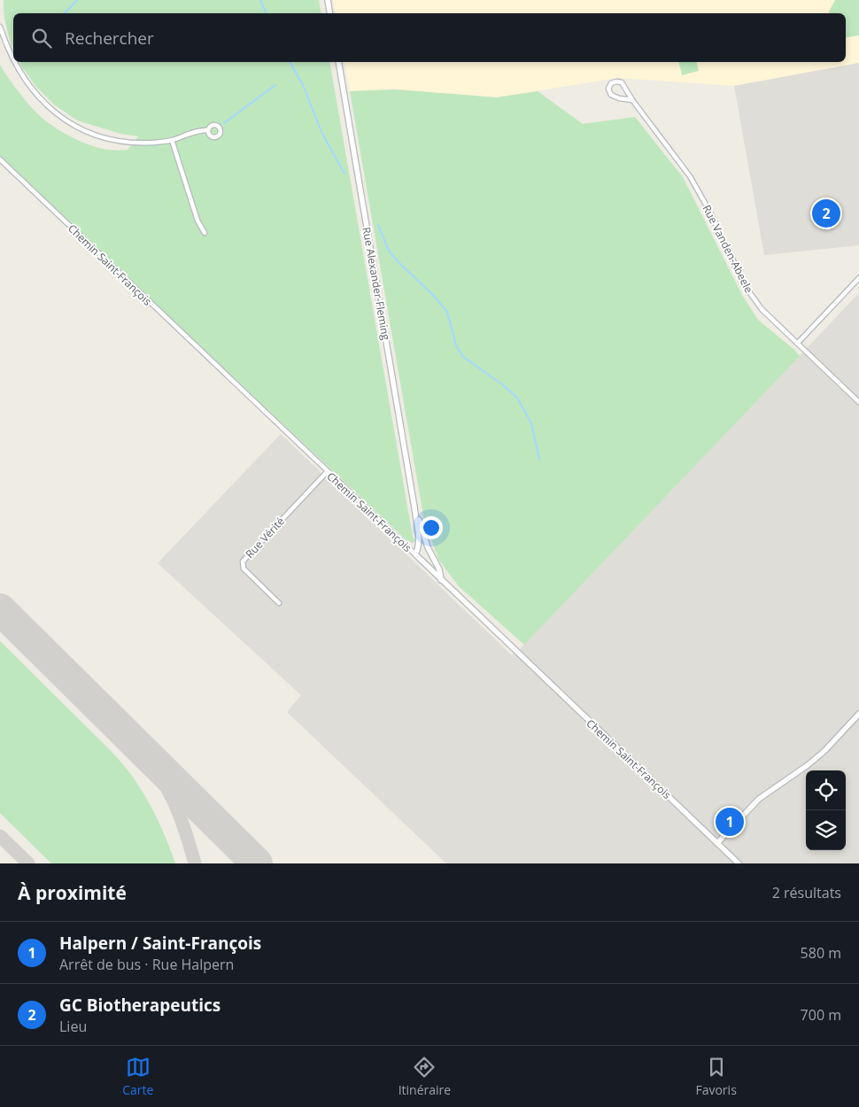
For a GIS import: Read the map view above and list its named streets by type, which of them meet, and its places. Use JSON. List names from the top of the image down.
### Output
{
  "streets": {
    "street": [
      "Rue Vanden-Abeele",
      "Chemin Saint-François",
      "Rue Alexander-Fleming",
      "Rue Vérité"
    ]
  },
  "crossings": [
    ["Chemin Saint-François", "Rue Alexander-Fleming"],
    ["Chemin Saint-François", "Rue Vérité"]
  ],
  "page": {
    "search": "Rechercher",
    "pins": ["2", "1"],
    "heading": ["À proximité", "2 résultats"],
    "list": [
      {
        "mark": "1",
        "name": "Halpern / Saint-François",
        "note": "Arrêt de bus · Rue Halpern",
        "value": "580 m"
      },
      {
        "mark": "2",
        "name": "GC Biotherapeutics",
        "note": "Lieu",
        "value": "700 m"
      }
    ],
    "nav": ["Carte", "Itinéraire", "Favoris"]
  }
}
